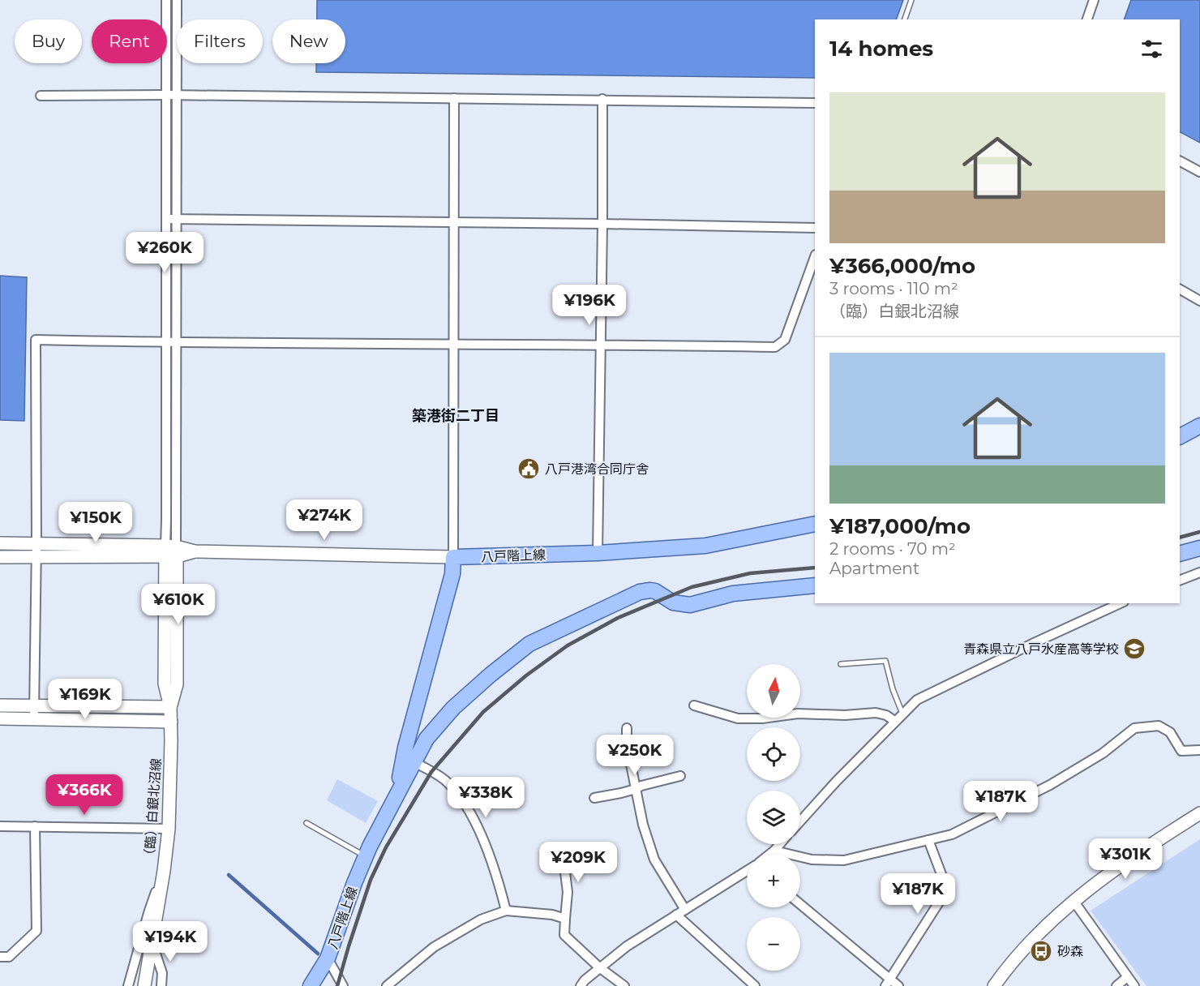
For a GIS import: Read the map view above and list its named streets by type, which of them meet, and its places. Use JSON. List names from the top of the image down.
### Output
{
  "streets": {
    "main road": ["八戸階上線"],
    "street": ["（臨）白銀北沼線"]
  },
  "districts": ["築港街二丁目"],
  "places": {
    "public building": ["八戸港湾合同庁舎"],
    "school or university": ["青森県立八戸水産高等学校"],
    "bus stop": ["砂森"]
  },
  "north": "top",
  "page": {
    "chip": [
      "Buy",
      "Rent",
      "Filters",
      "New"
    ],
    "heading": "14 homes",
    "list": [
      {
        "name": "¥366,000/mo",
        "note": "3 rooms · 110 m² · （臨）白銀北沼線"
      },
      {
        "name": "¥187,000/mo",
        "note": "2 rooms · 70 m² · Apartment"
      }
    ],
    "price": [
      "¥260K",
      "¥196K",
      "¥274K",
      "¥150K",
      "¥610K",
      "¥169K",
      "¥250K",
      "¥366K",
      "¥338K",
      "¥187K",
      "¥301K",
      "¥209K",
      "¥187K",
      "¥194K"
    ],
    "map_buttons": ["+", "−"]
  }
}
